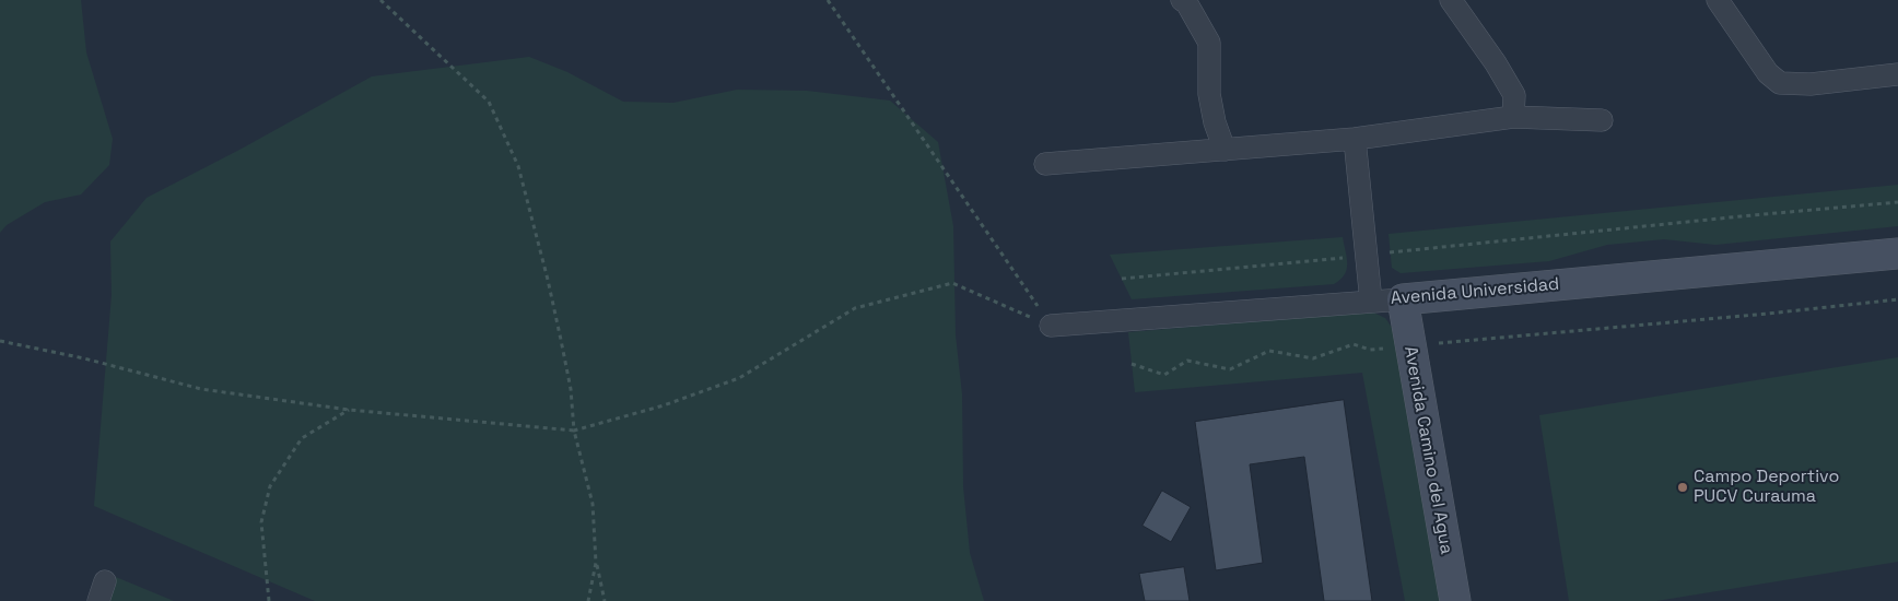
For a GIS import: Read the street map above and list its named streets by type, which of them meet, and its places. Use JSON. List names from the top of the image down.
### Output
{
  "streets": {
    "street": ["Avenida Universidad", "Avenida Camino del Agua"]
  },
  "crossings": [
    ["Avenida Universidad", "Avenida Camino del Agua"]
  ],
  "places": ["Campo Deportivo PUCV Curauma"]
}
